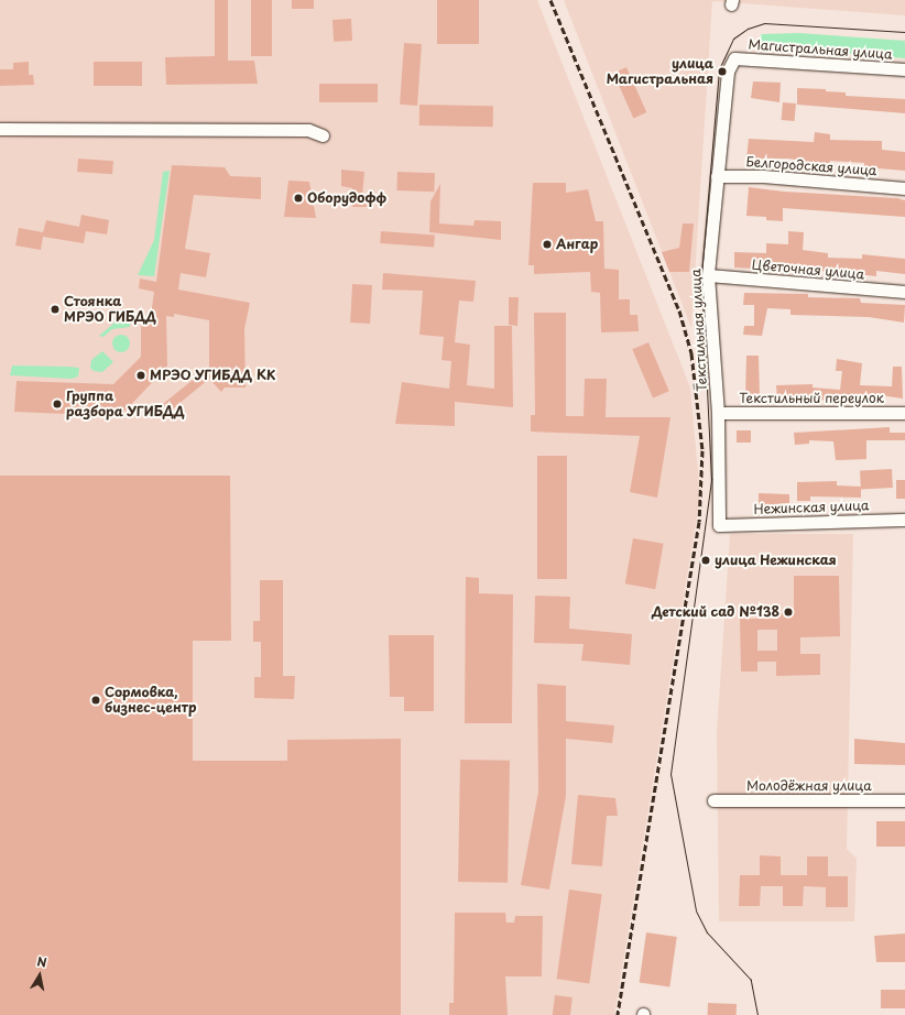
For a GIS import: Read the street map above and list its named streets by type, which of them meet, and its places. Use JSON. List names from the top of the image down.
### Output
{
  "streets": {
    "street": [
      "Магистральная улица",
      "Белгородская улица",
      "Цветочная улица",
      "Текстильная улица",
      "Текстильный переулок",
      "Нежинская улица",
      "Молодёжная улица"
    ]
  },
  "crossings": [
    ["Магистральная улица", "Текстильная улица"],
    ["Белгородская улица", "Текстильная улица"],
    ["Цветочная улица", "Текстильная улица"],
    ["Текстильная улица", "Текстильный переулок"],
    ["Текстильная улица", "Нежинская улица"]
  ],
  "places": [
    "улица Магистральная",
    "Оборудофф",
    "Ангар",
    "Стоянка МРЭО ГИБДД",
    "МРЭО УГИБДД КК",
    "Группа разбора УГИБДД",
    "улица Нежинская",
    "Детский сад №138",
    "Сормовка, бизнес-центр"
  ],
  "north": "top"
}
